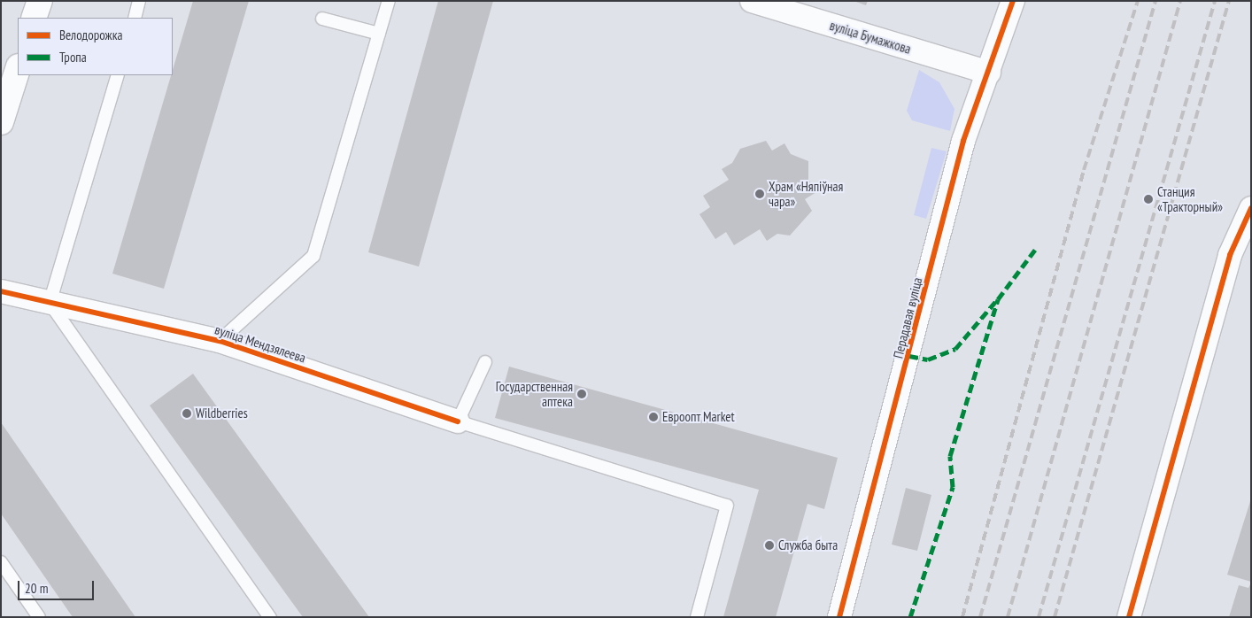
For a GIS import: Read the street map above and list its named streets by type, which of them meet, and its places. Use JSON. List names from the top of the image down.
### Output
{
  "streets": {
    "street": ["вуліца Бумажкова", "Перадавая вуліца", "вуліца Мендзялеева"]
  },
  "crossings": [
    ["вуліца Бумажкова", "Перадавая вуліца"]
  ],
  "places": [
    "Храм «Няпіўная чара»",
    "Станция «Тракторный»",
    "Государственная аптека",
    "Wildberries",
    "Евроопт Market",
    "Служба быта"
  ],
  "legend": ["Велодорожка", "Тропа"],
  "scale_bar": "20 m"
}
